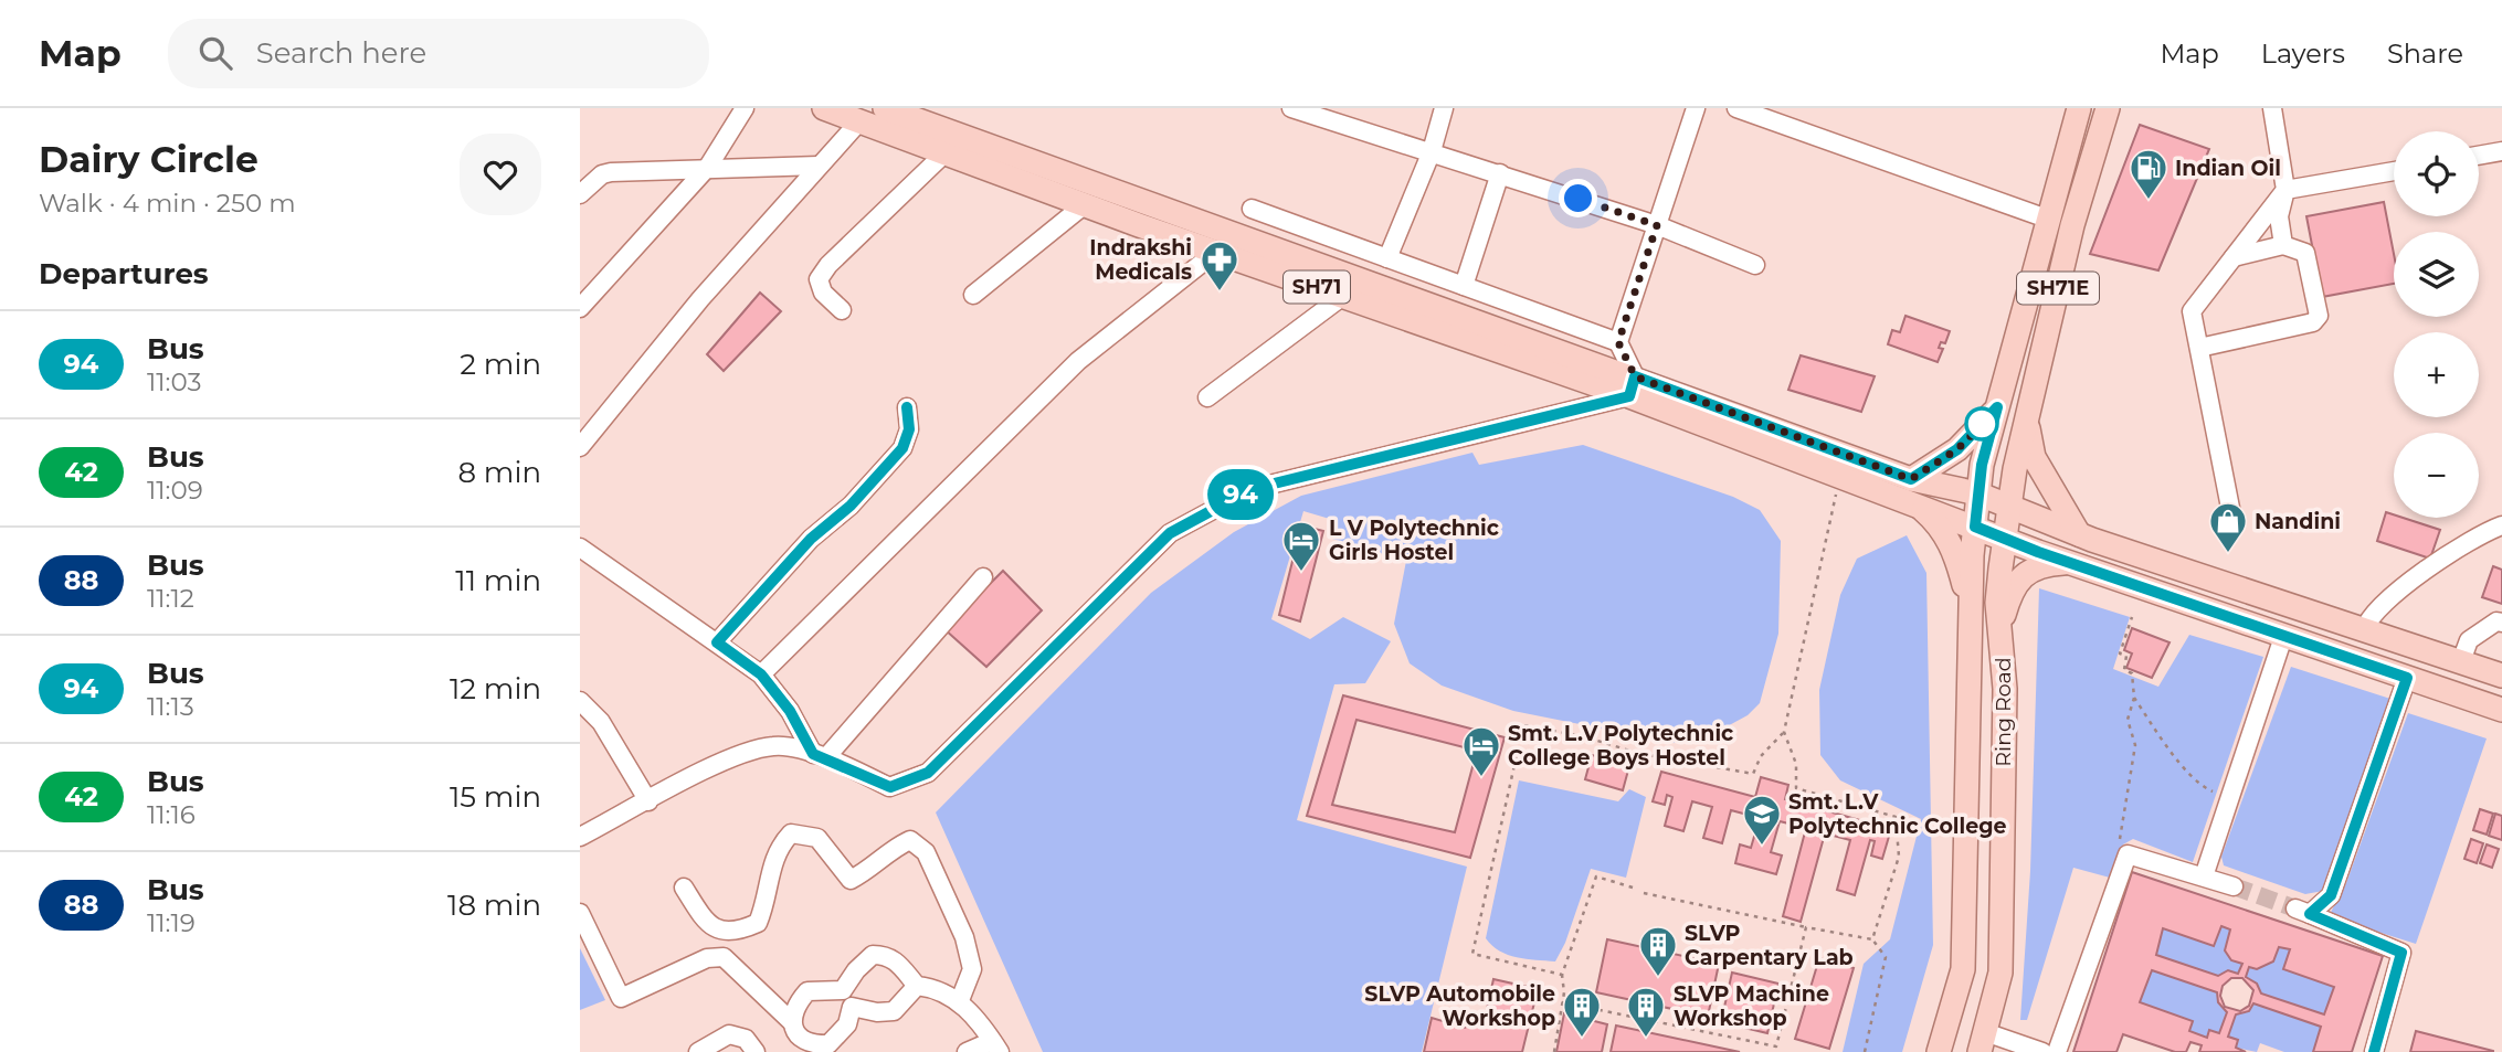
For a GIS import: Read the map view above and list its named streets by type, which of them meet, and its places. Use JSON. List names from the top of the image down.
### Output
{
  "streets": {
    "main road": ["SH71", "SH71E", "Ring Road"]
  },
  "crossings": [
    ["SH71", "SH71E"],
    ["SH71", "Ring Road"],
    ["SH71E", "Ring Road"]
  ],
  "places": {
    "fuel station": ["Indian Oil"],
    "pharmacy": ["Indrakshi Medicals"],
    "shop": ["Nandini"],
    "hotel": ["L V Polytechnic Girls Hostel", "Smt. L.V Polytechnic College Boys Hostel"],
    "school or university": ["Smt. L.V Polytechnic College"],
    "building": ["SLVP Carpentary Lab", "SLVP Automobile Workshop", "SLVP Machine Workshop"]
  },
  "lines": ["bus line 94"],
  "page": {
    "header": "Map",
    "search": "Search here",
    "nav": ["Map", "Layers", "Share"],
    "heading": [
      ["Dairy Circle", "Walk · 4 min · 250 m"],
      "Departures"
    ],
    "on_map": "94",
    "map_buttons": ["+", "−"],
    "list": [
      {
        "mark": "94",
        "name": "Bus",
        "note": "11:03",
        "value": "2 min"
      },
      {
        "mark": "42",
        "name": "Bus",
        "note": "11:09",
        "value": "8 min"
      },
      {
        "mark": "88",
        "name": "Bus",
        "note": "11:12",
        "value": "11 min"
      },
      {
        "mark": "94",
        "name": "Bus",
        "note": "11:13",
        "value": "12 min"
      },
      {
        "mark": "42",
        "name": "Bus",
        "note": "11:16",
        "value": "15 min"
      },
      {
        "mark": "88",
        "name": "Bus",
        "note": "11:19",
        "value": "18 min"
      }
    ]
  }
}
